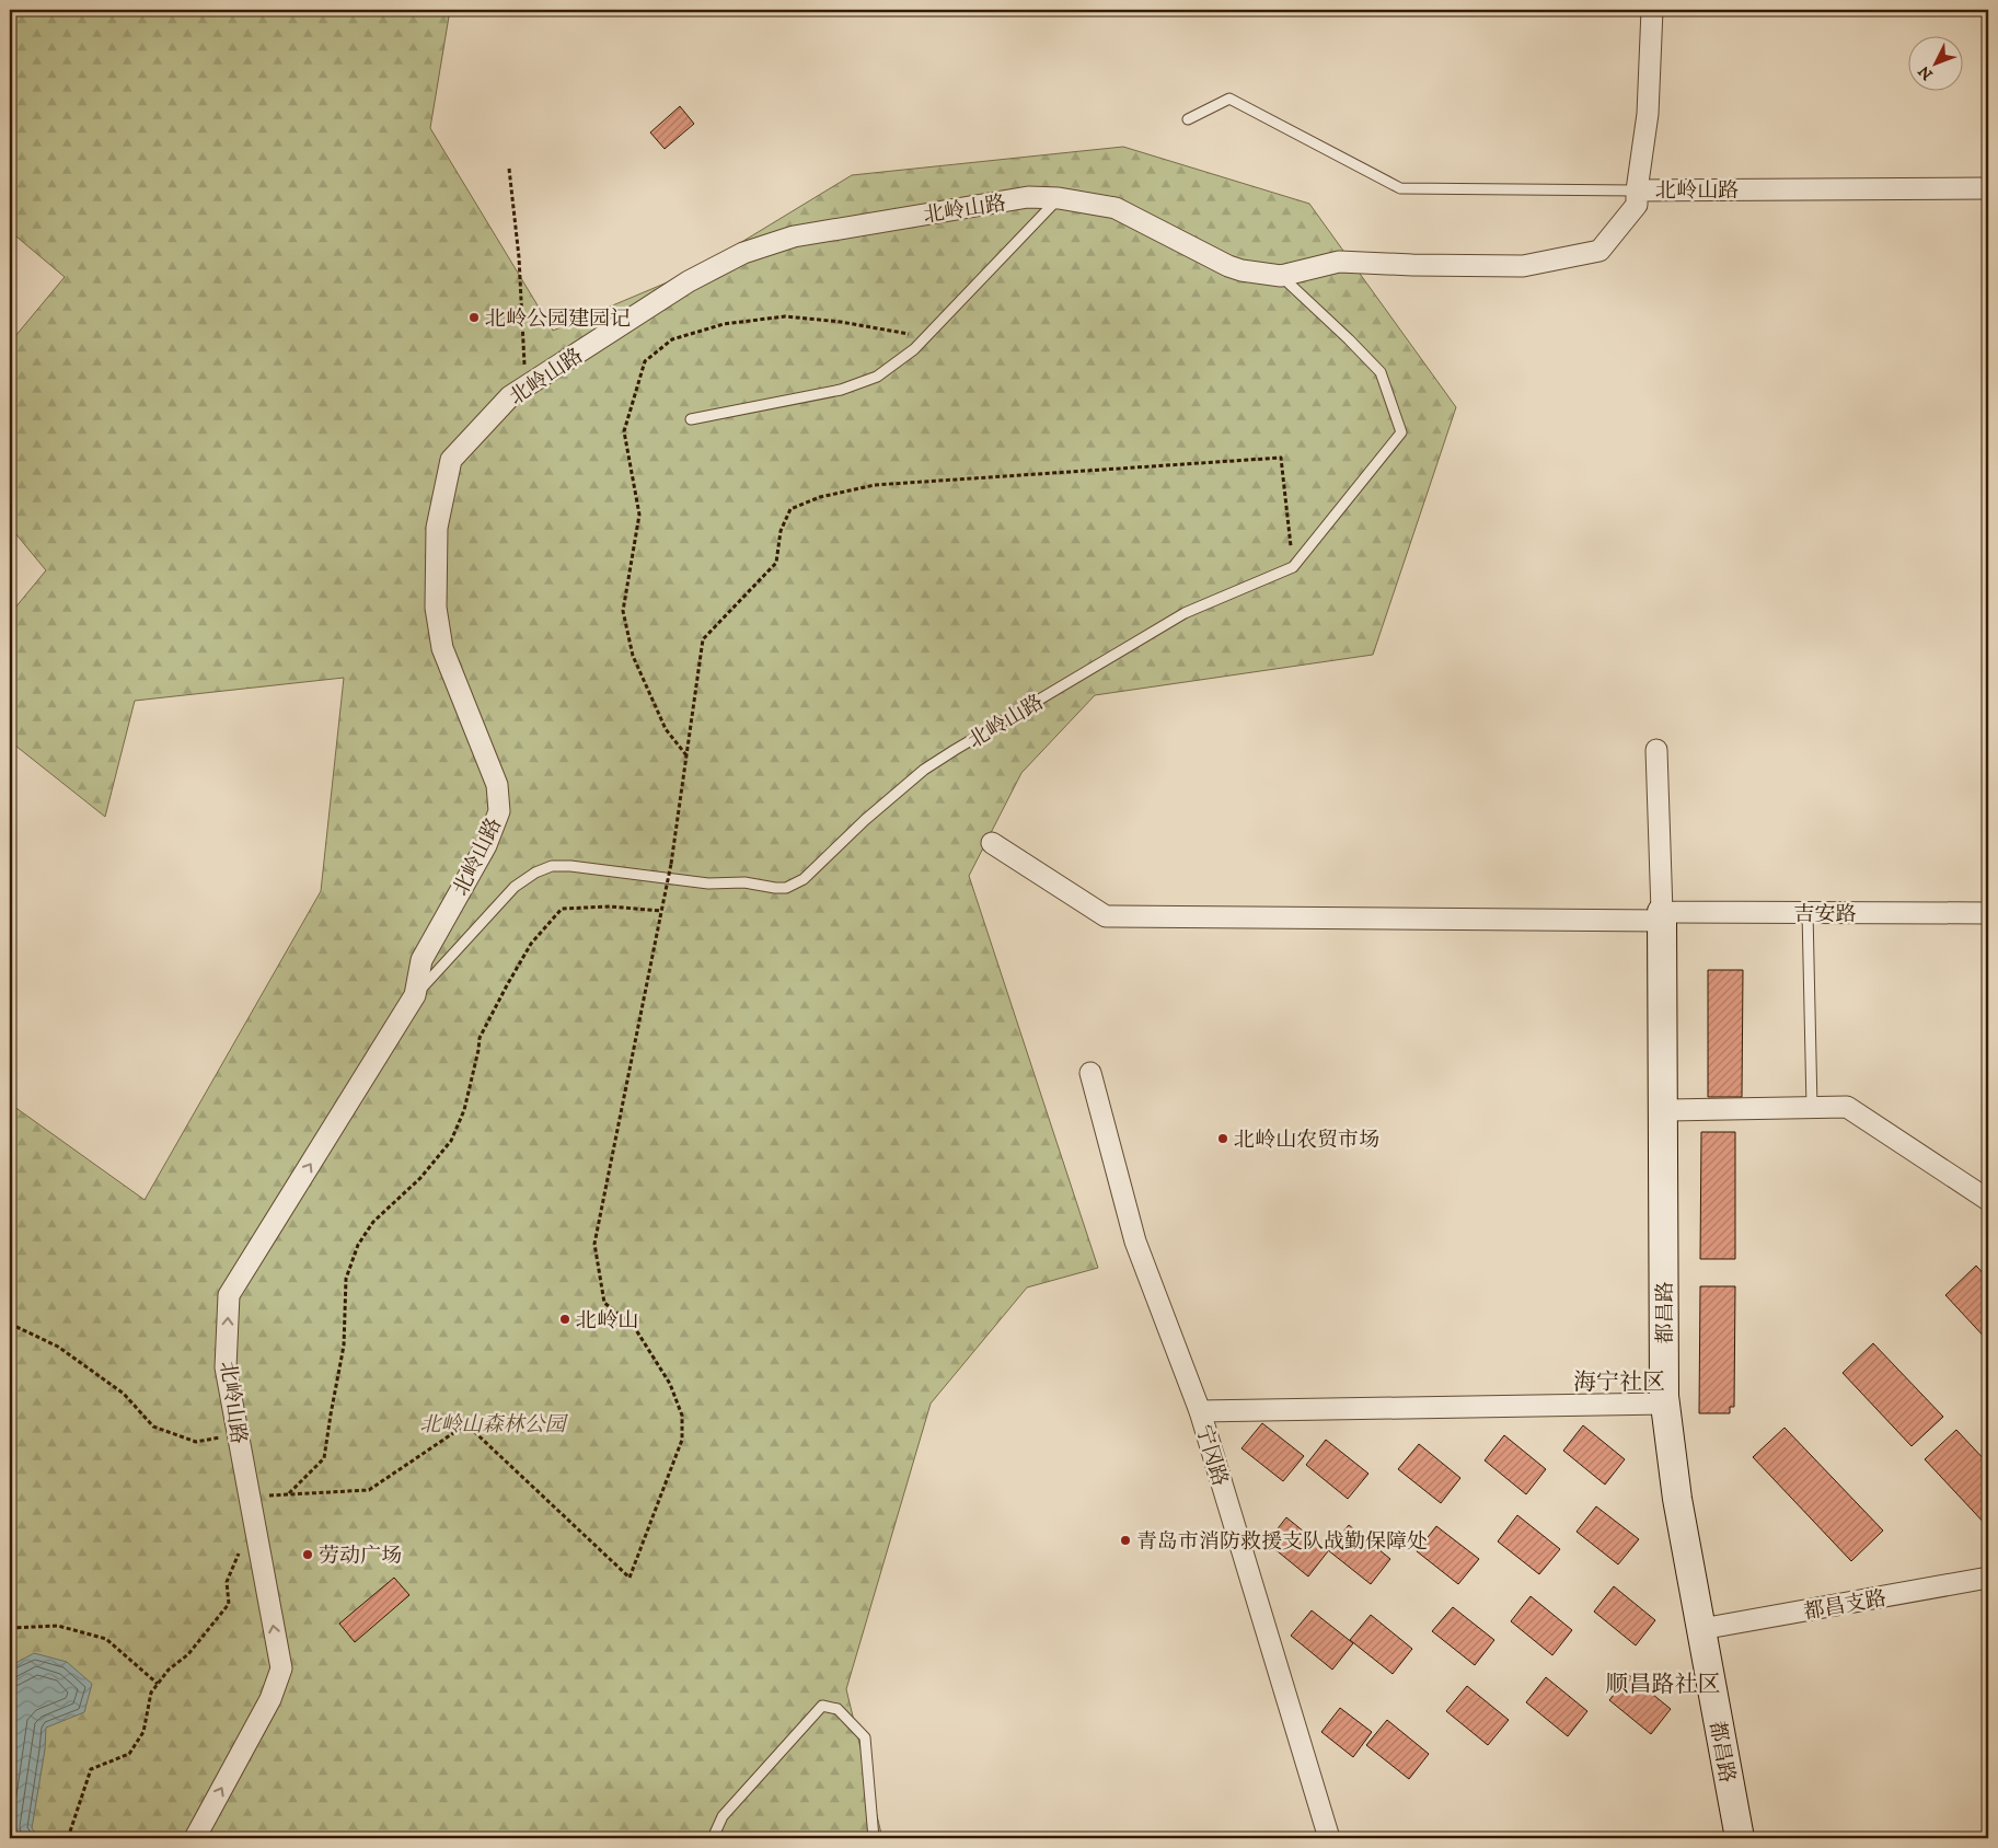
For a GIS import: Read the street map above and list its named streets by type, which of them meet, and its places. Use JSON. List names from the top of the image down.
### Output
{
  "streets": {
    "street": [
      "北岭山路",
      "吉安路",
      "都昌路",
      "宁冈路",
      "都昌支路"
    ]
  },
  "crossings": [
    ["吉安路", "都昌路"],
    ["都昌路", "都昌支路"]
  ],
  "districts": ["海宁社区", "顺昌路社区"],
  "parks": ["北岭山森林公园"],
  "places": [
    "北岭公园建园记",
    "北岭山农贸市场",
    "北岭山",
    "青岛市消防救援支队战勤保障处",
    "劳动广场"
  ],
  "north": "bottom left"
}
